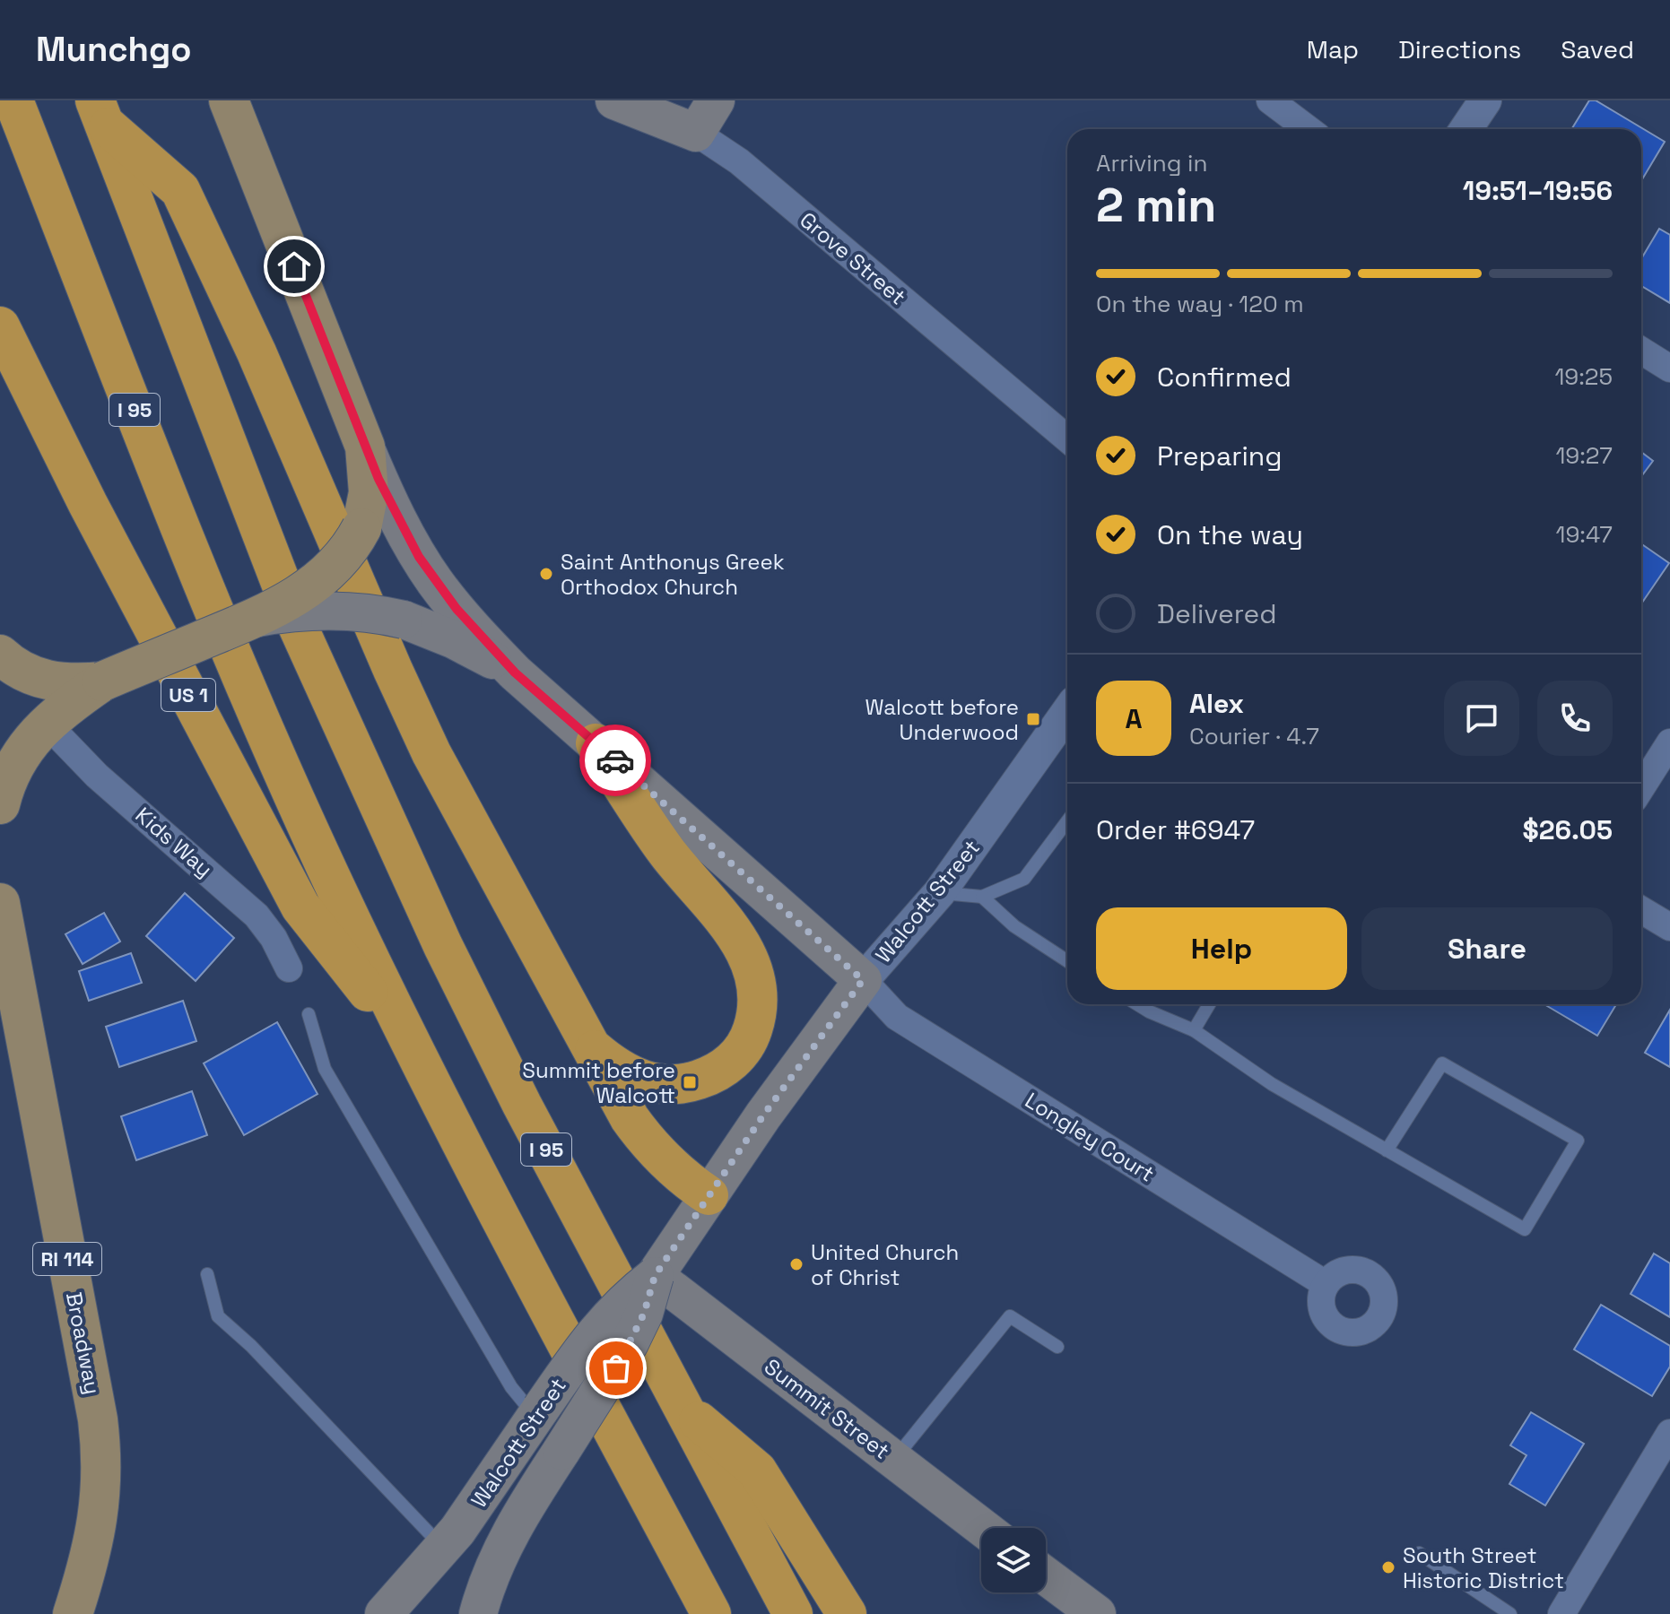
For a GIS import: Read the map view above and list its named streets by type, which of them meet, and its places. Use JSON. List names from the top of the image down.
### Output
{
  "streets": {
    "highway": ["I 95", "US 1"],
    "main road": [
      "Grove Street",
      "Walcott Street",
      "RI 114",
      "Broadway",
      "Summit Street"
    ],
    "street": ["Kids Way", "Longley Court"]
  },
  "crossings": [
    ["I 95", "US 1"],
    ["Walcott Street", "Longley Court"],
    ["Walcott Street", "Summit Street"]
  ],
  "places": {
    "other": ["Saint Anthonys Greek Orthodox Church", "United Church of Christ", "South Street Historic District"],
    "transit": ["Walcott before Underwood", "Summit before Walcott"]
  },
  "page": {
    "header": "Munchgo",
    "nav": ["Map", "Directions", "Saved"],
    "heading": ["2 min", "Arriving in", "19:51–19:56"],
    "panel": [
      "Alex",
      "Courier · 4.7",
      "Order #6947",
      "$26.05"
    ],
    "bar": "On the way · 120 m",
    "list": [
      ["Confirmed", "19:25"],
      ["Preparing", "19:27"],
      ["On the way", "19:47"],
      "Delivered"
    ],
    "round": "A",
    "buttons": ["Help", "Share"]
  }
}
